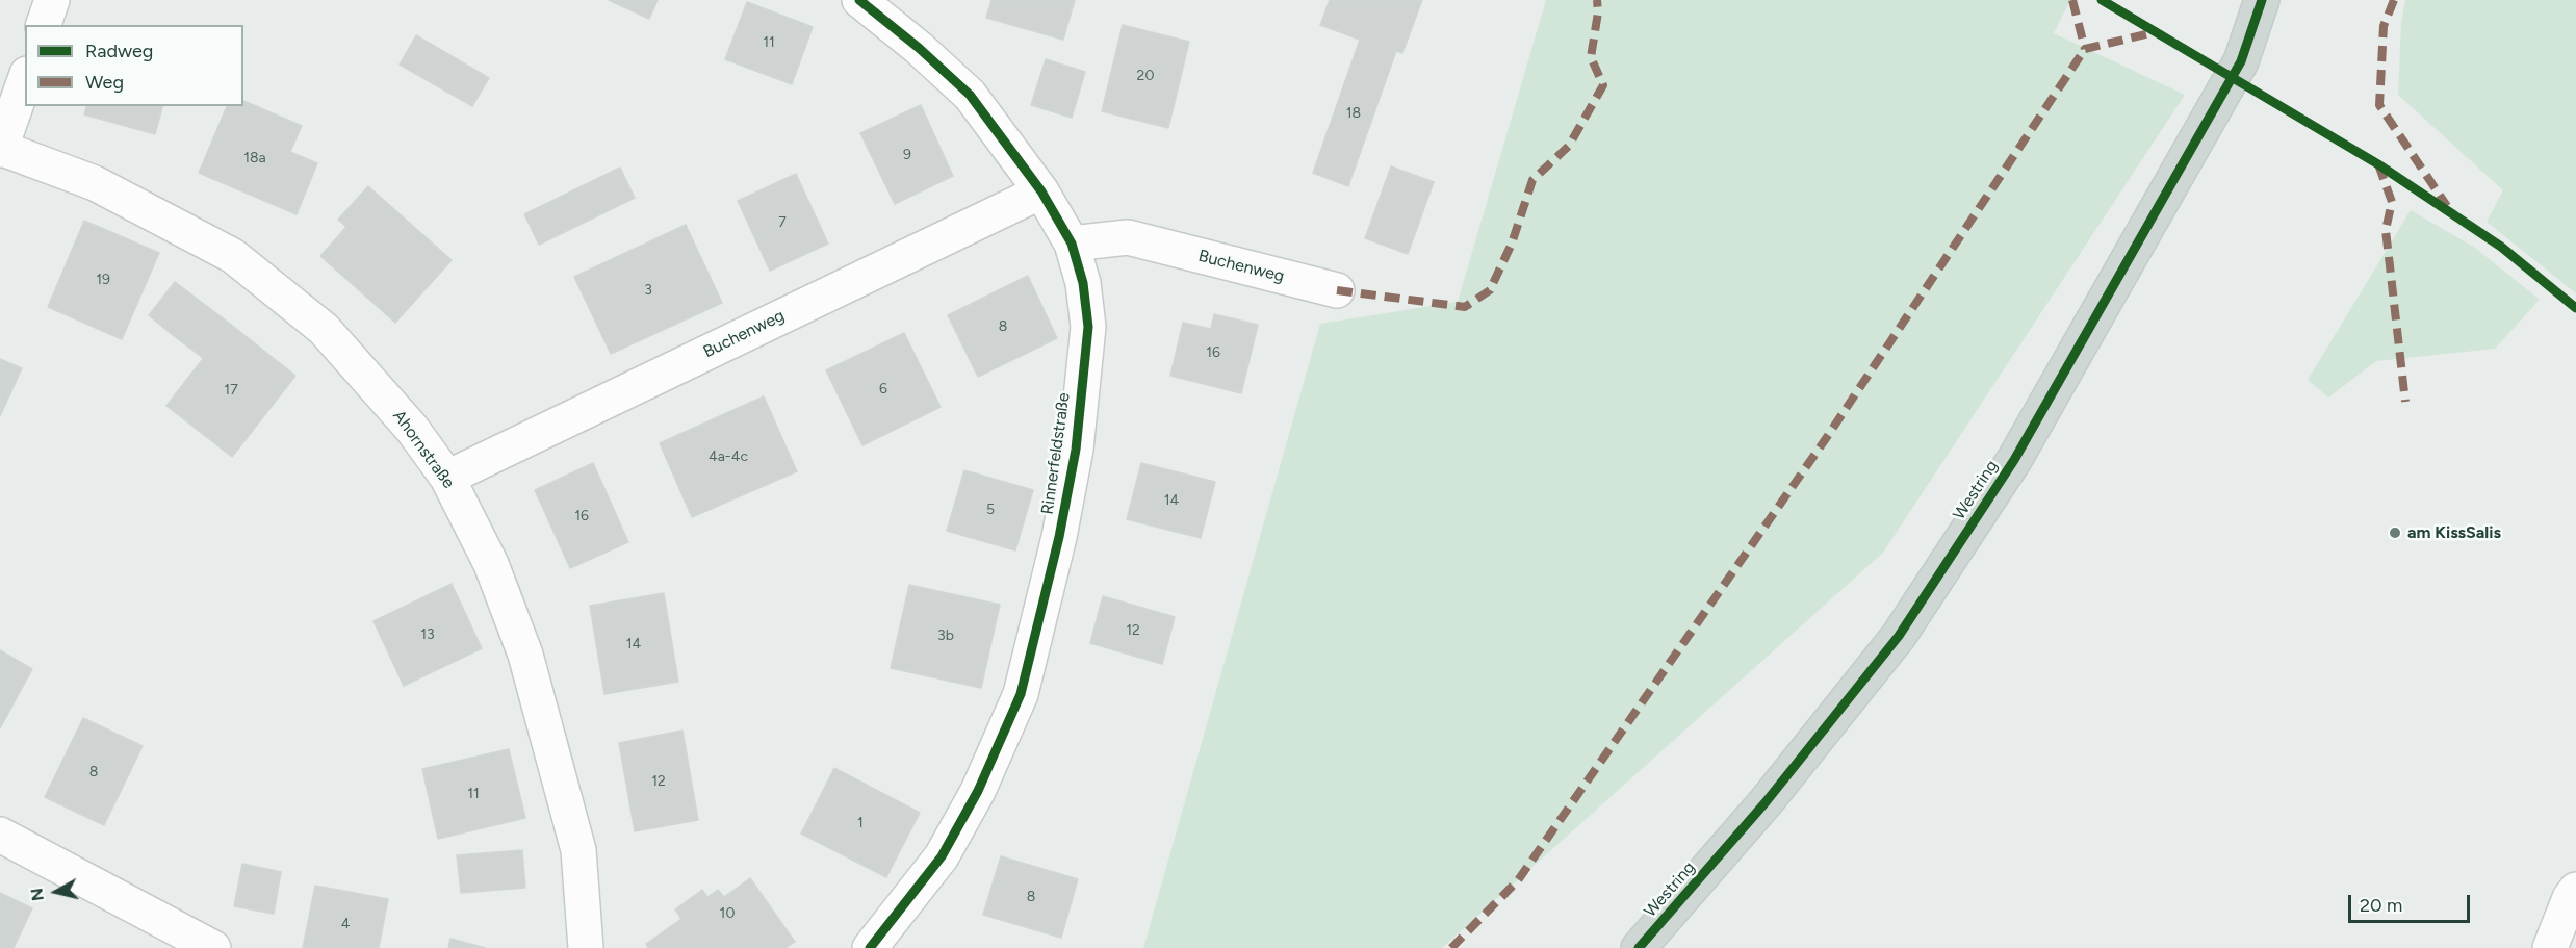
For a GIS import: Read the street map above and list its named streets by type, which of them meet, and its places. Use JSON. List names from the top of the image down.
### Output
{
  "streets": {
    "main road": ["Westring"],
    "street": ["Buchenweg", "Ahornstraße", "Rinnerfeldstraße"]
  },
  "crossings": [
    ["Buchenweg", "Ahornstraße"],
    ["Buchenweg", "Rinnerfeldstraße"]
  ],
  "places": ["am KissSalis"],
  "house_numbers": [
    "11",
    "20",
    "18",
    "9",
    "18a",
    "7",
    "19",
    "3",
    "8",
    "16",
    "6",
    "17",
    "4a-4c",
    "14",
    "5",
    "16",
    "12",
    "13",
    "3b",
    "14",
    "8",
    "12",
    "11",
    "1",
    "8",
    "10",
    "4"
  ],
  "legend": ["Radweg", "Weg"],
  "scale_bar": "20 m",
  "north": "left"
}
